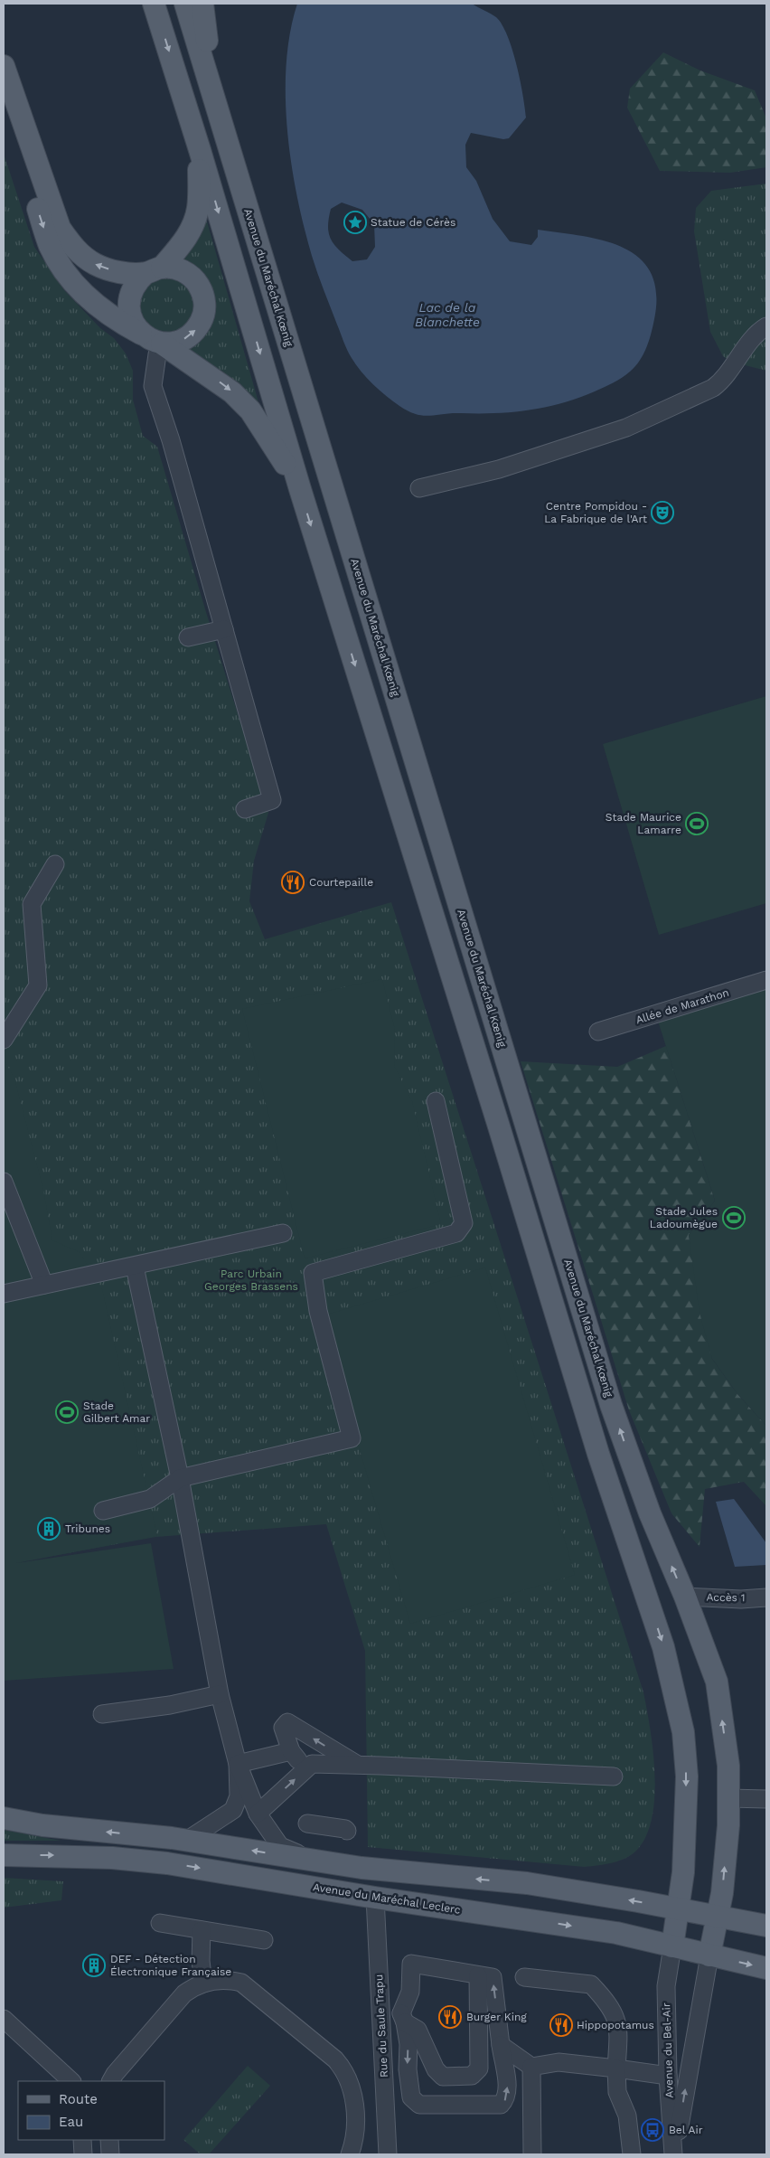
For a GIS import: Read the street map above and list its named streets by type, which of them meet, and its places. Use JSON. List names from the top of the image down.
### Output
{
  "streets": {
    "main road": ["Avenue du Maréchal Kœnig", "Avenue du Maréchal Leclerc"],
    "street": [
      "Allée de Marathon",
      "Accès 1",
      "Rue du Saule Trapu",
      "Avenue du Bel-Air"
    ]
  },
  "crossings": [
    ["Avenue du Maréchal Kœnig", "Accès 1"],
    ["Avenue du Maréchal Kœnig", "Avenue du Maréchal Leclerc"],
    ["Avenue du Maréchal Kœnig", "Avenue du Bel-Air"],
    ["Avenue du Maréchal Leclerc", "Rue du Saule Trapu"],
    ["Avenue du Maréchal Leclerc", "Avenue du Bel-Air"]
  ],
  "water": ["Lac de la Blanchette"],
  "parks": ["Parc Urbain Georges Brassens"],
  "places": {
    "place": ["Statue de Cérès"],
    "theatre": ["Centre Pompidou - La Fabrique de l'Art"],
    "sports": ["Stade Maurice Lamarre", "Stade Jules Ladoumègue", "Stade Gilbert Amar"],
    "restaurant": ["Courtepaille", "Burger King", "Hippopotamus"],
    "building": ["Tribunes", "DEF - Détection Électronique Française"],
    "bus stop": ["Bel Air"]
  },
  "legend": ["Route", "Eau"]
}
